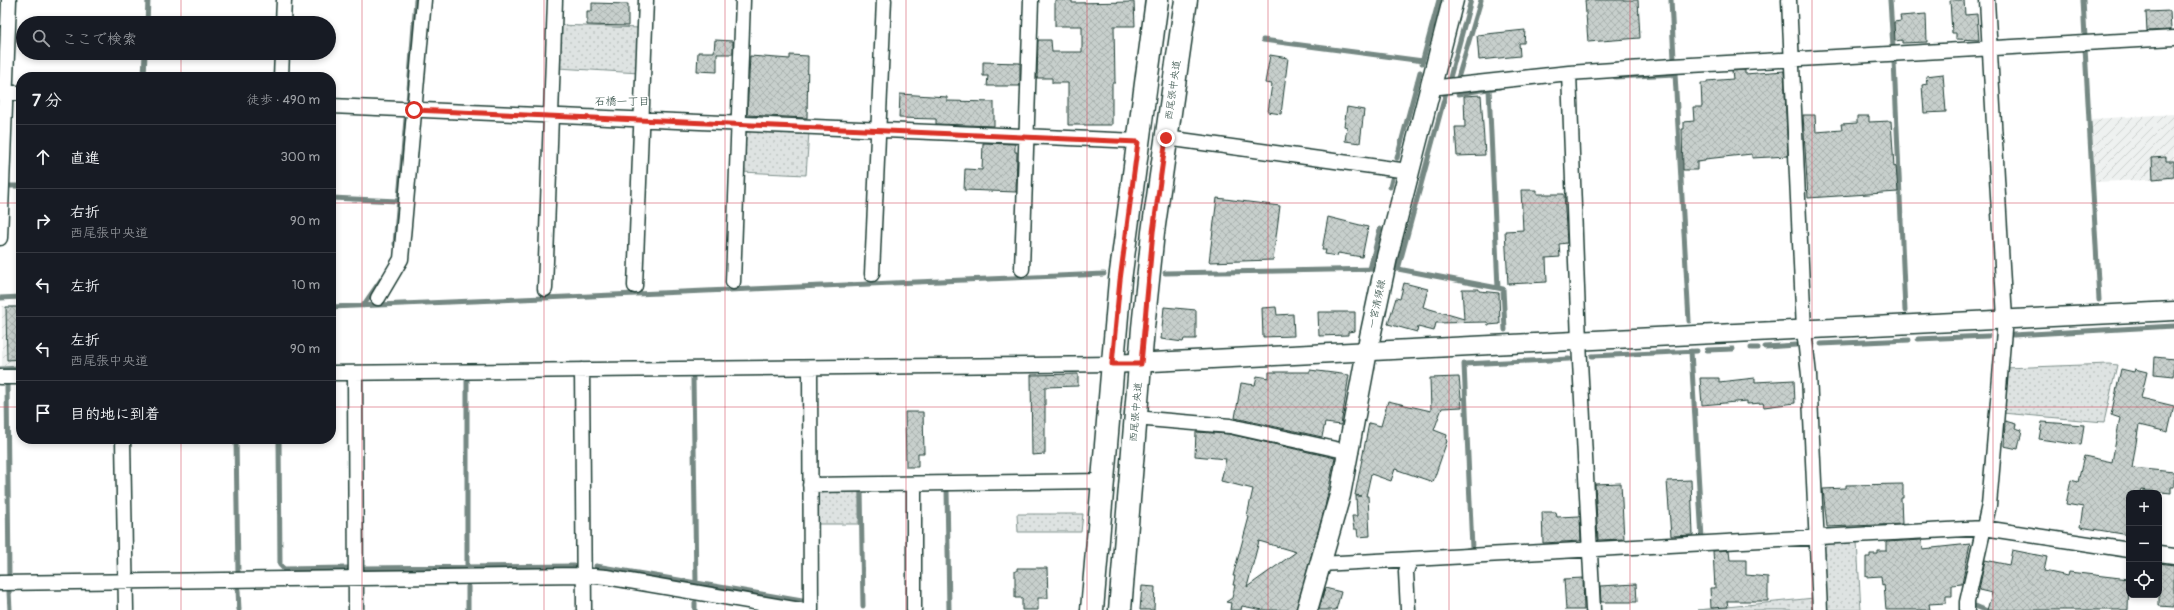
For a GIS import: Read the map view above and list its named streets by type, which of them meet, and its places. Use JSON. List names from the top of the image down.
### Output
{
  "streets": {
    "main road": ["西尾張中央道", "一宮清須線"]
  },
  "districts": ["石橋一丁目"],
  "page": {
    "search": "ここで検索",
    "heading": ["7 分", "徒歩 · 490 m"],
    "list": [
      ["直進", "300 m"],
      ["右折", "西尾張中央道", "90 m"],
      ["左折", "10 m"],
      ["左折", "西尾張中央道", "90 m"],
      "目的地に到着"
    ],
    "map_buttons": ["+", "−"]
  }
}
